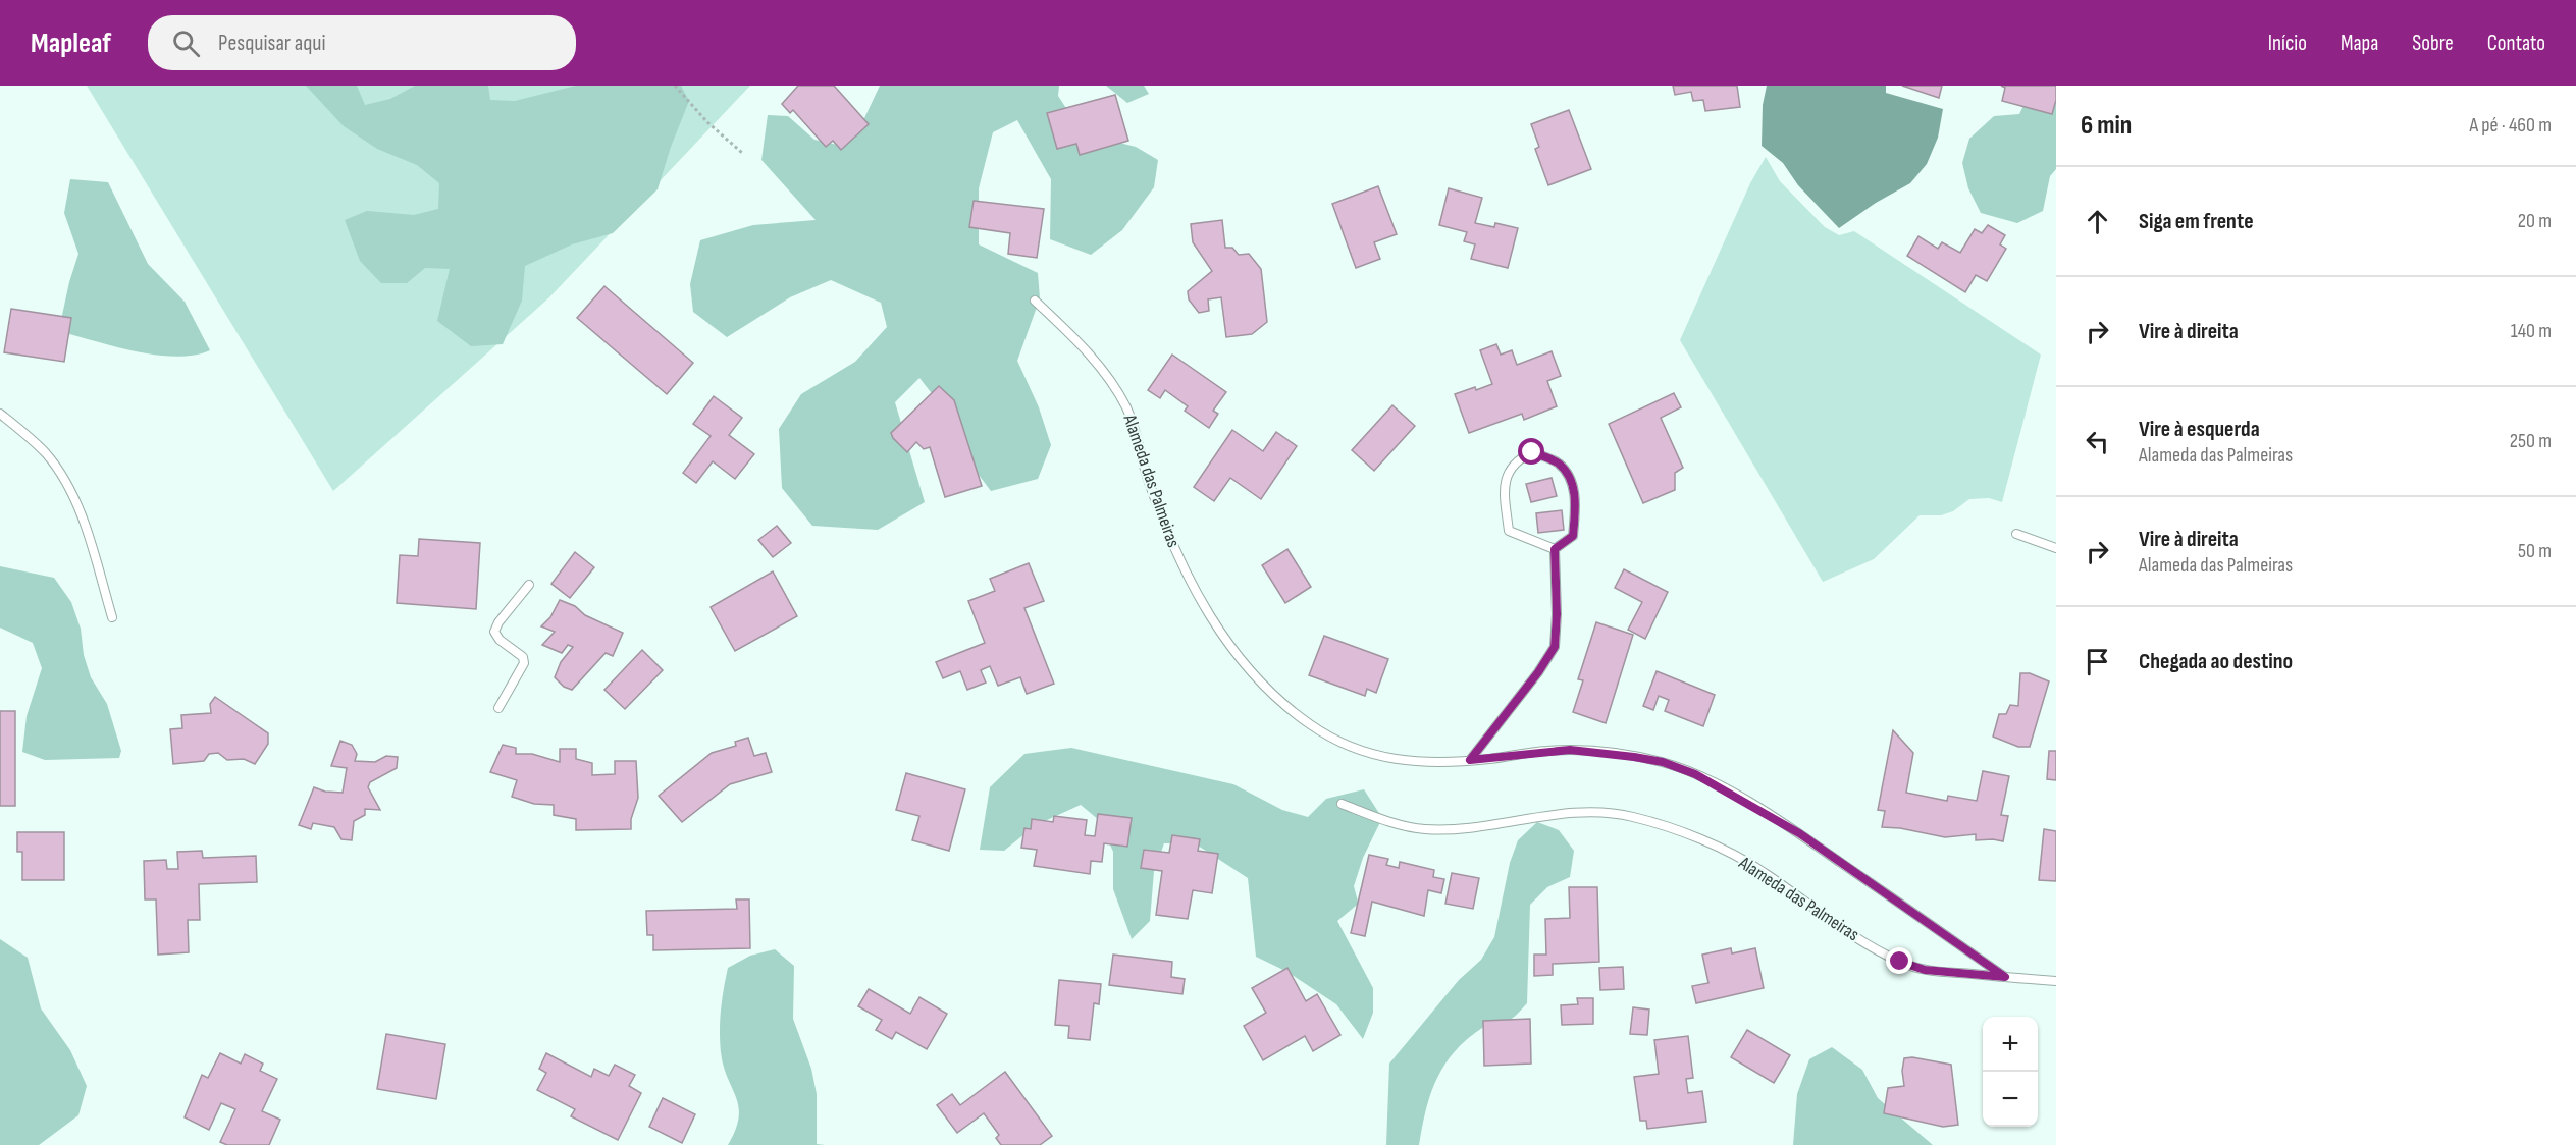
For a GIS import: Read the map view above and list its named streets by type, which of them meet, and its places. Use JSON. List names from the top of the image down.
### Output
{
  "streets": {
    "lane": ["Alameda das Palmeiras"]
  },
  "page": {
    "header": "Mapleaf",
    "search": "Pesquisar aqui",
    "nav": [
      "Início",
      "Mapa",
      "Sobre",
      "Contato"
    ],
    "heading": ["6 min", "A pé · 460 m"],
    "list": [
      ["Siga em frente", "20 m"],
      ["Vire à direita", "140 m"],
      ["Vire à esquerda", "Alameda das Palmeiras", "250 m"],
      ["Vire à direita", "Alameda das Palmeiras", "50 m"],
      "Chegada ao destino"
    ],
    "map_buttons": ["+", "−"]
  }
}
